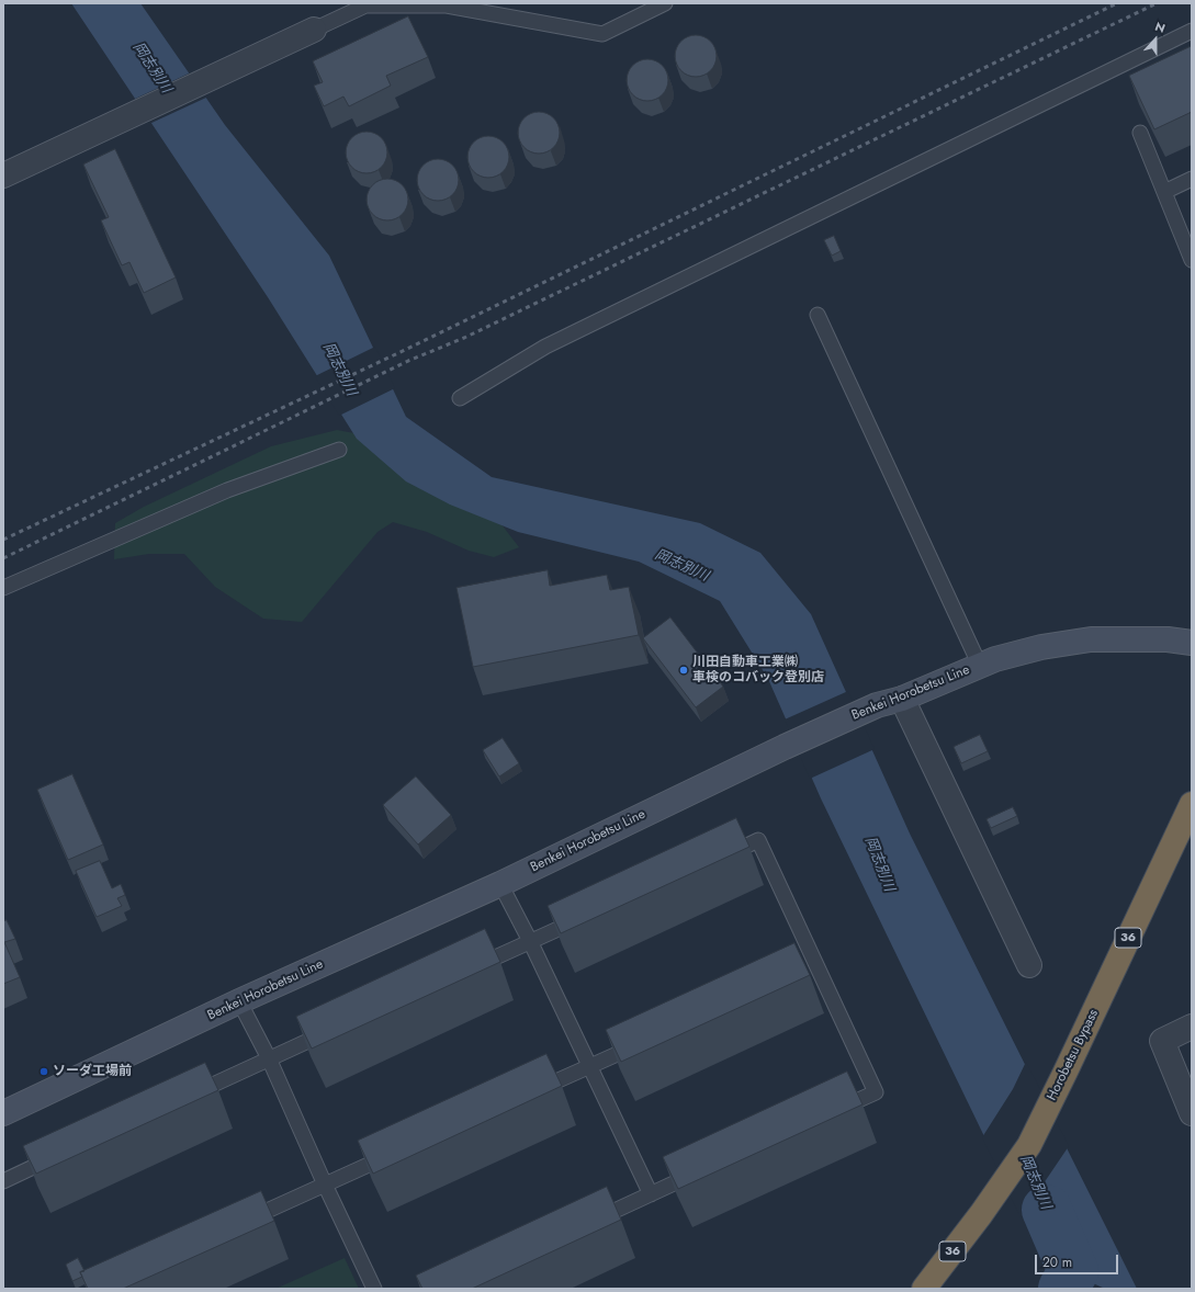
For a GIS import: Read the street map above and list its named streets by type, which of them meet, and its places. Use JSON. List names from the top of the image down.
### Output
{
  "streets": {
    "highway": ["36", "Horobetsu Bypass"],
    "main road": ["Benkei Horobetsu Line"]
  },
  "water": ["岡志別川"],
  "places": ["川田自動車工業㈱ 車検のコバック登別店", "ソーダ工場前"],
  "scale_bar": "20 m",
  "north": "top"
}
